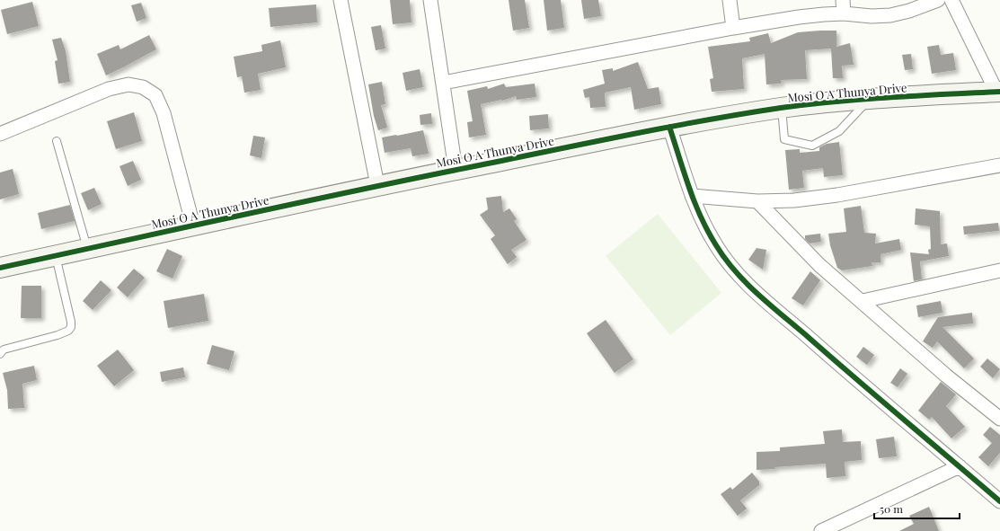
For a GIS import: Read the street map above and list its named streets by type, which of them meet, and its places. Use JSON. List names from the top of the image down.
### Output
{
  "streets": {
    "street": ["Mosi O A Thunya Drive"]
  },
  "scale_bar": "50 m"
}
